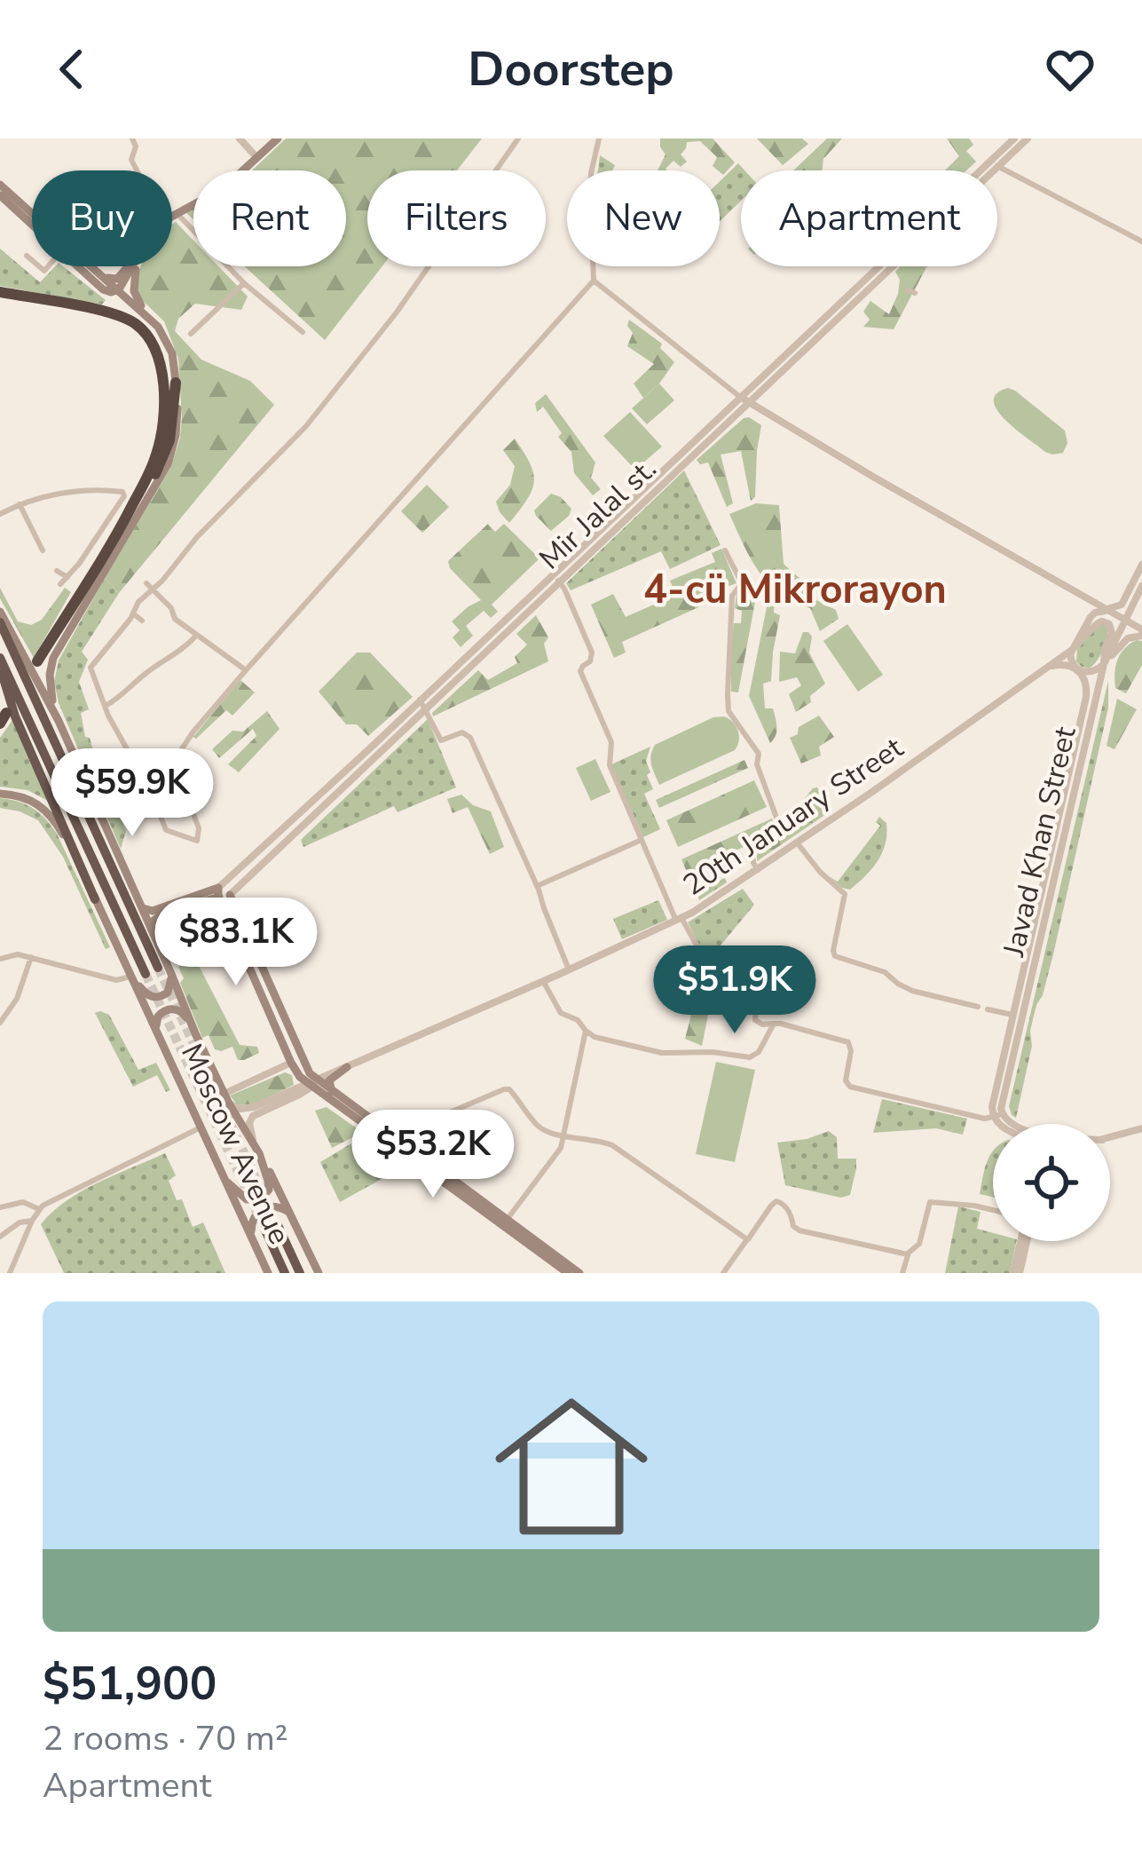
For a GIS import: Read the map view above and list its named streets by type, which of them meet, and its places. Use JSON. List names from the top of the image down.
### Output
{
  "streets": {
    "highway": ["Moscow Avenue"],
    "street": ["Mir Jalal st.", "20th January Street", "Javad Khan Street"]
  },
  "crossings": [
    ["20th January Street", "Javad Khan Street"]
  ],
  "districts": ["4-cü Mikrorayon"],
  "page": {
    "header": "Doorstep",
    "chip": [
      "Buy",
      "Rent",
      "Filters",
      "New",
      "Apartment"
    ],
    "price": [
      "$59.9K",
      "$83.1K",
      "$51.9K",
      "$53.2K"
    ],
    "list": [
      {
        "name": "$51,900",
        "note": "2 rooms · 70 m² · Apartment"
      }
    ]
  }
}
